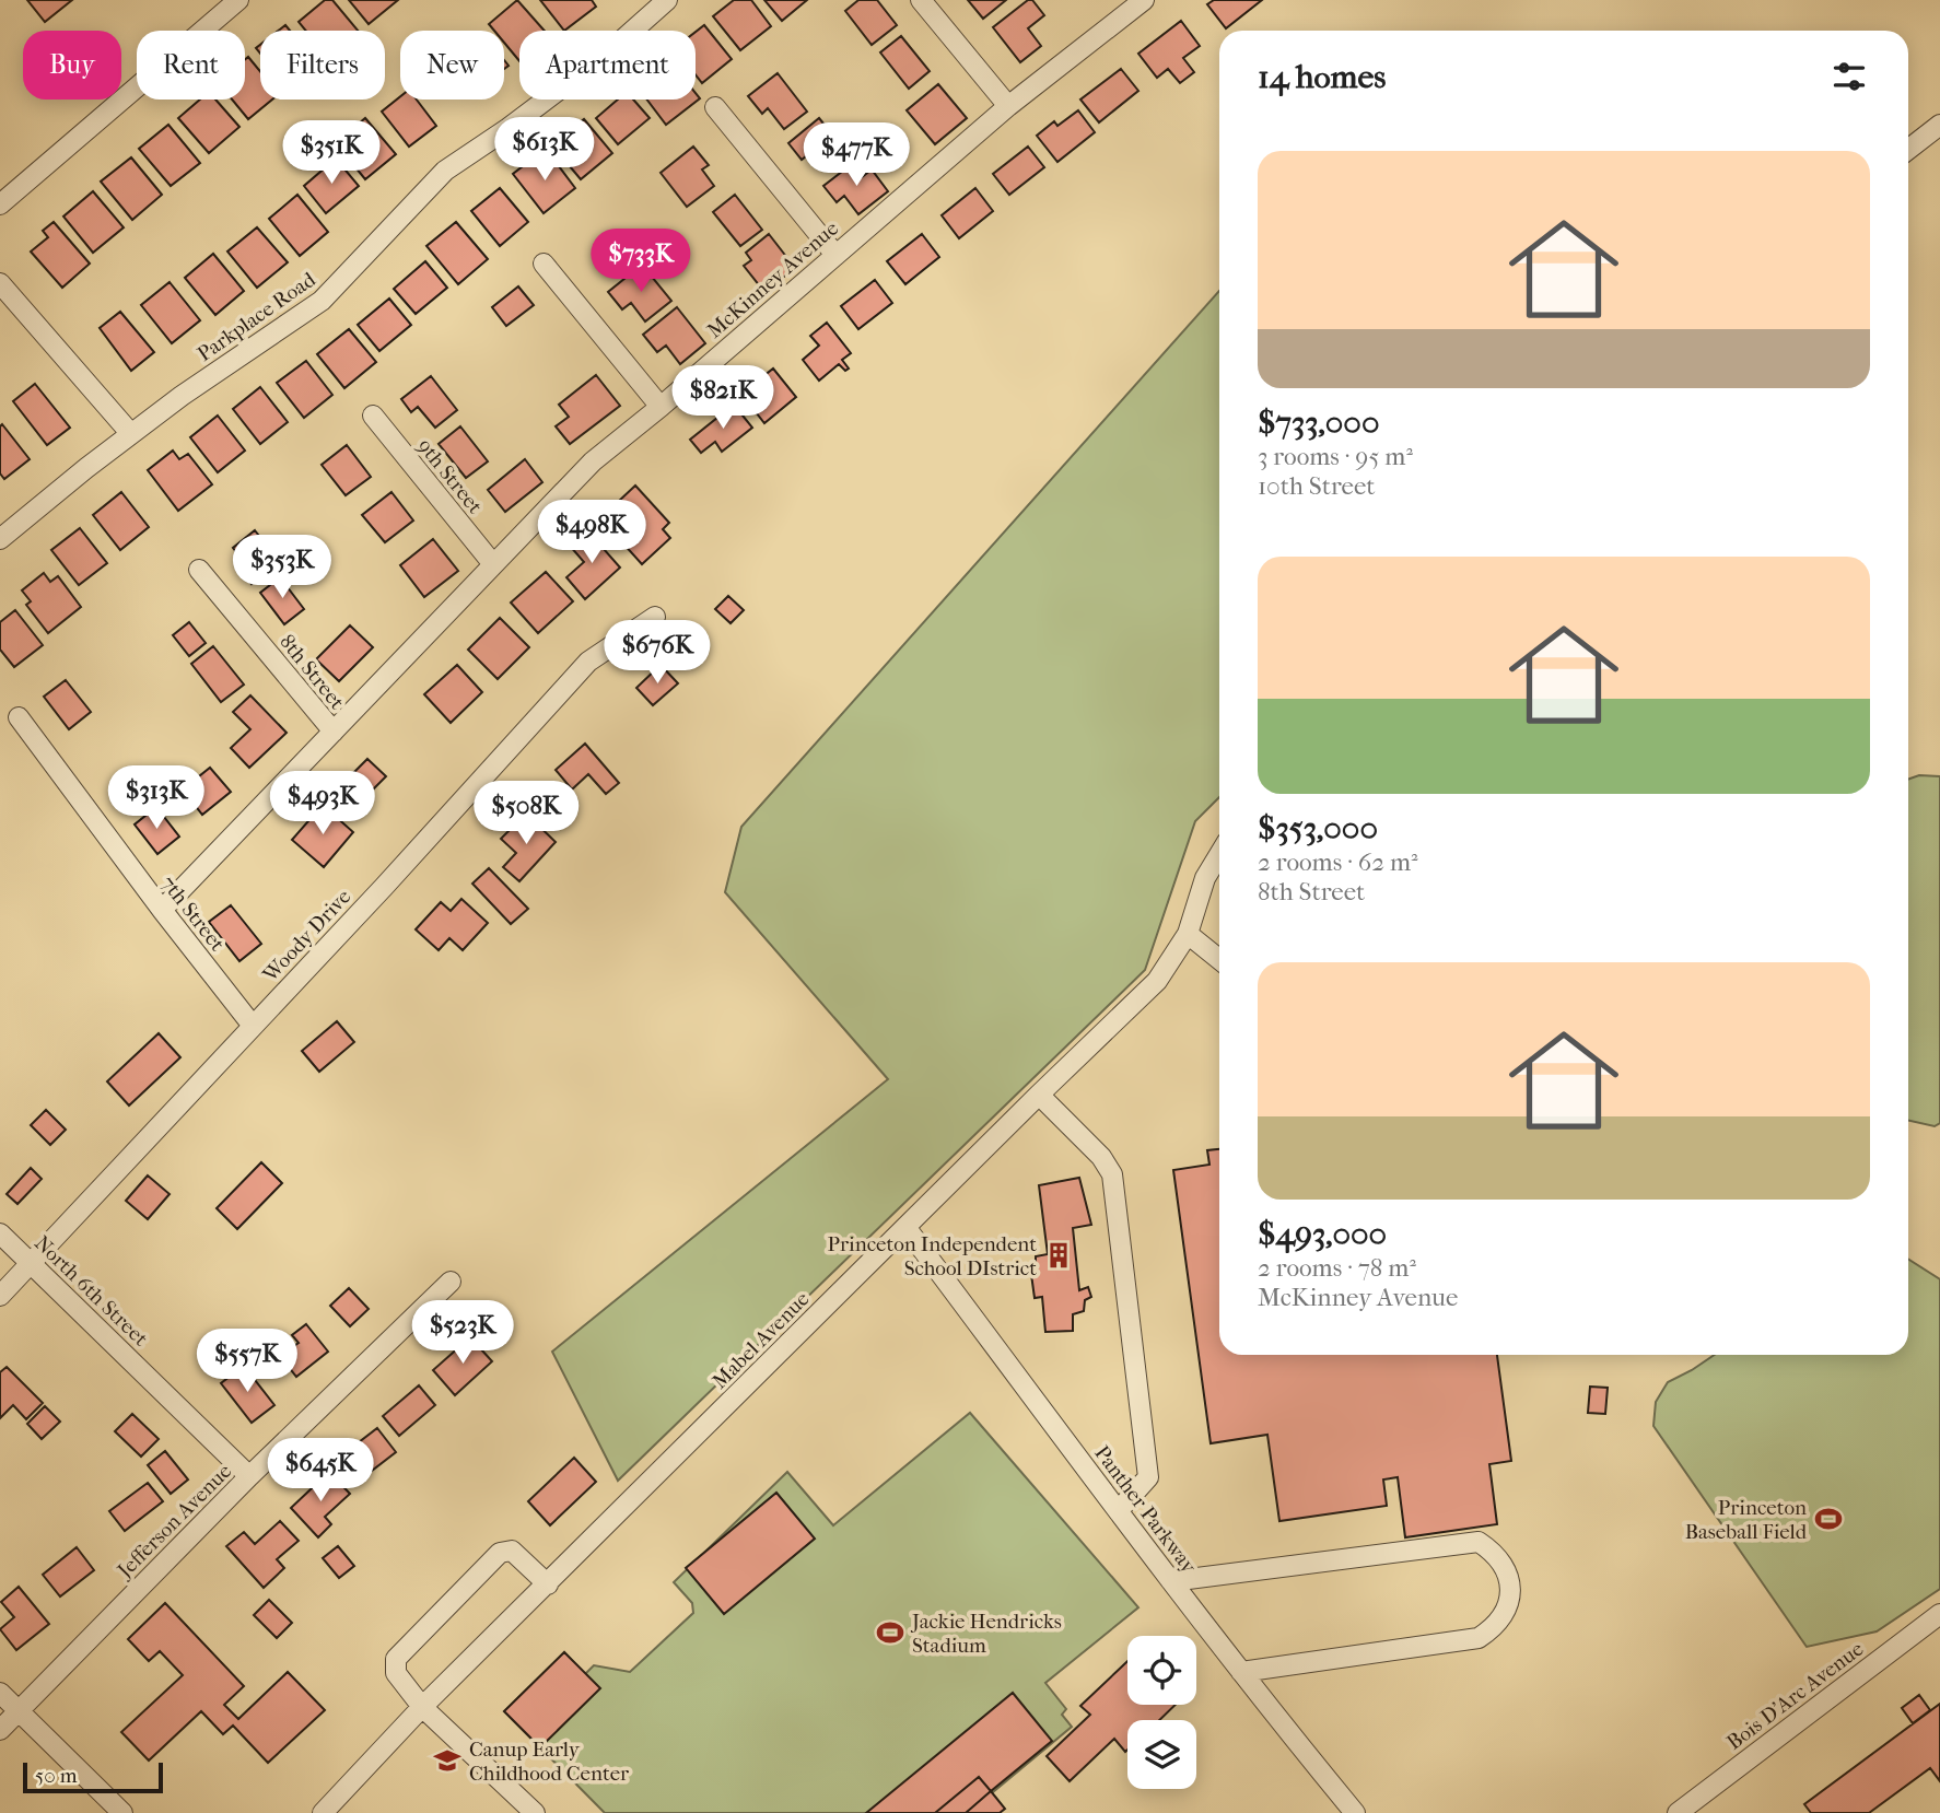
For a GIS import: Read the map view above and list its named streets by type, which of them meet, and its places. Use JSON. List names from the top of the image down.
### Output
{
  "streets": {
    "street": [
      "McKinney Avenue",
      "Parkplace Road",
      "9th Street",
      "8th Street",
      "7th Street",
      "Woody Drive",
      "North 6th Street",
      "Mabel Avenue",
      "Panther Parkway",
      "Jefferson Avenue",
      "Bois D'Arc Avenue"
    ]
  },
  "crossings": [
    ["McKinney Avenue", "9th Street"],
    ["McKinney Avenue", "8th Street"],
    ["McKinney Avenue", "7th Street"],
    ["7th Street", "Woody Drive"],
    ["Woody Drive", "North 6th Street"],
    ["North 6th Street", "Jefferson Avenue"],
    ["Mabel Avenue", "Panther Parkway"]
  ],
  "places": {
    "building": ["Princeton Independent School DIstrict"],
    "sports": ["Princeton Baseball Field", "Jackie Hendricks Stadium"],
    "school or university": ["Canup Early Childhood Center"]
  },
  "scale_bar": "50 m",
  "page": {
    "chip": [
      "Buy",
      "Rent",
      "Filters",
      "New",
      "Apartment"
    ],
    "heading": "14 homes",
    "price": [
      "$613K",
      "$351K",
      "$477K",
      "$733K",
      "$821K",
      "$498K",
      "$353K",
      "$676K",
      "$313K",
      "$493K",
      "$508K",
      "$523K",
      "$557K",
      "$645K"
    ],
    "list": [
      {
        "name": "$733,000",
        "note": "3 rooms · 95 m² · 10th Street"
      },
      {
        "name": "$353,000",
        "note": "2 rooms · 62 m² · 8th Street"
      },
      {
        "name": "$493,000",
        "note": "2 rooms · 78 m² · McKinney Avenue"
      }
    ],
    "scale": "50 m"
  }
}
